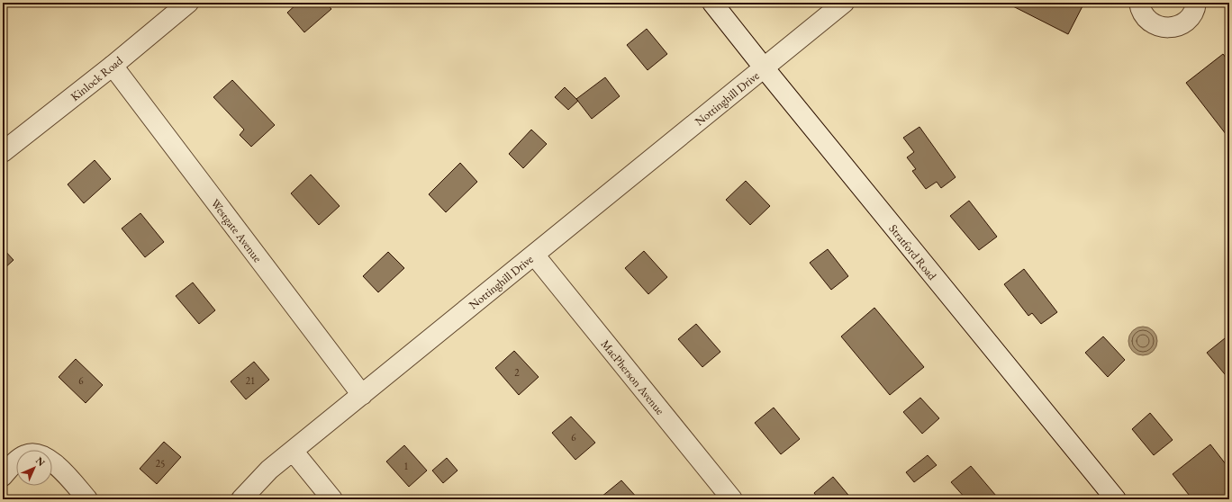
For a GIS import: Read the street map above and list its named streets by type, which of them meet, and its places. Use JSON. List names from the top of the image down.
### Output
{
  "streets": {
    "street": [
      "Kinlock Road",
      "Nottinghill Drive",
      "Westgate Avenue",
      "Stratford Road",
      "MacPherson Avenue"
    ]
  },
  "crossings": [
    ["Kinlock Road", "Westgate Avenue"],
    ["Nottinghill Drive", "Westgate Avenue"],
    ["Nottinghill Drive", "Stratford Road"],
    ["Nottinghill Drive", "MacPherson Avenue"]
  ],
  "house_numbers": [
    "2",
    "6",
    "21",
    "6",
    "25",
    "1"
  ],
  "north": "top right"
}
